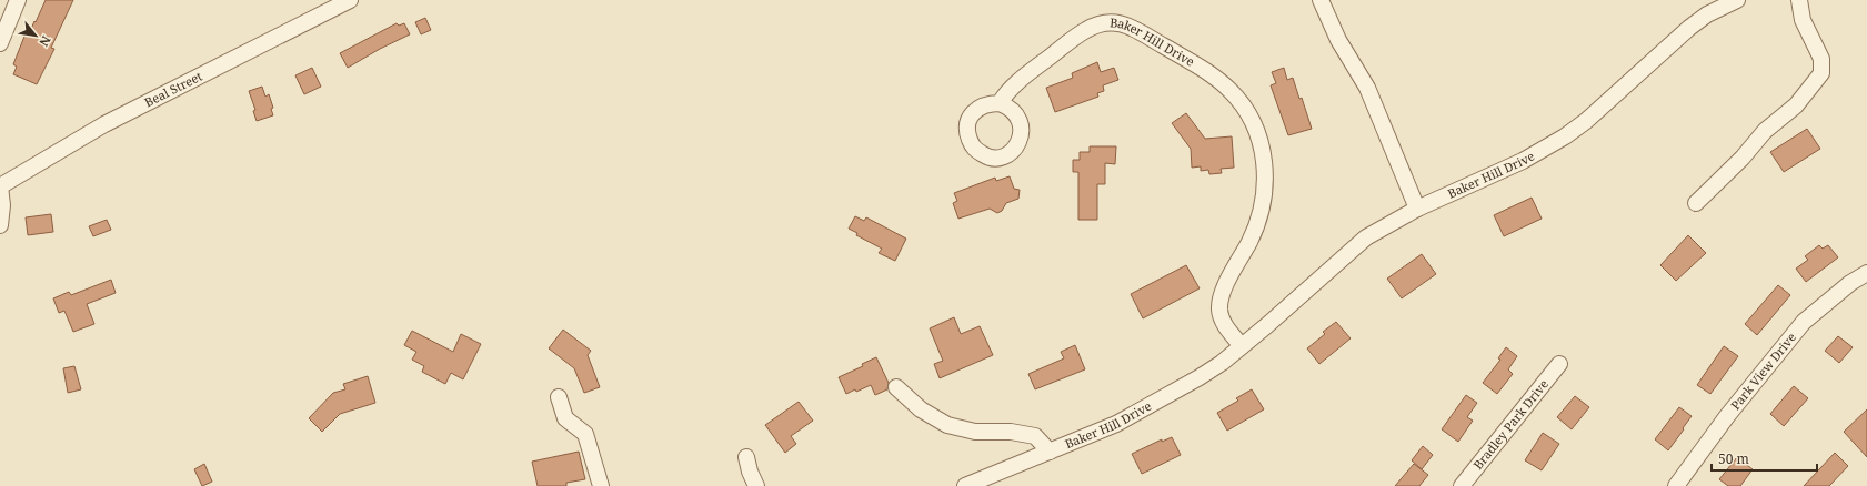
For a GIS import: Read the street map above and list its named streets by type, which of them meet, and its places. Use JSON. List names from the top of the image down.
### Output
{
  "streets": {
    "street": [
      "Baker Hill Drive",
      "Beal Street",
      "Park View Drive",
      "Bradley Park Drive"
    ]
  },
  "scale_bar": "50 m",
  "north": "bottom right"
}
